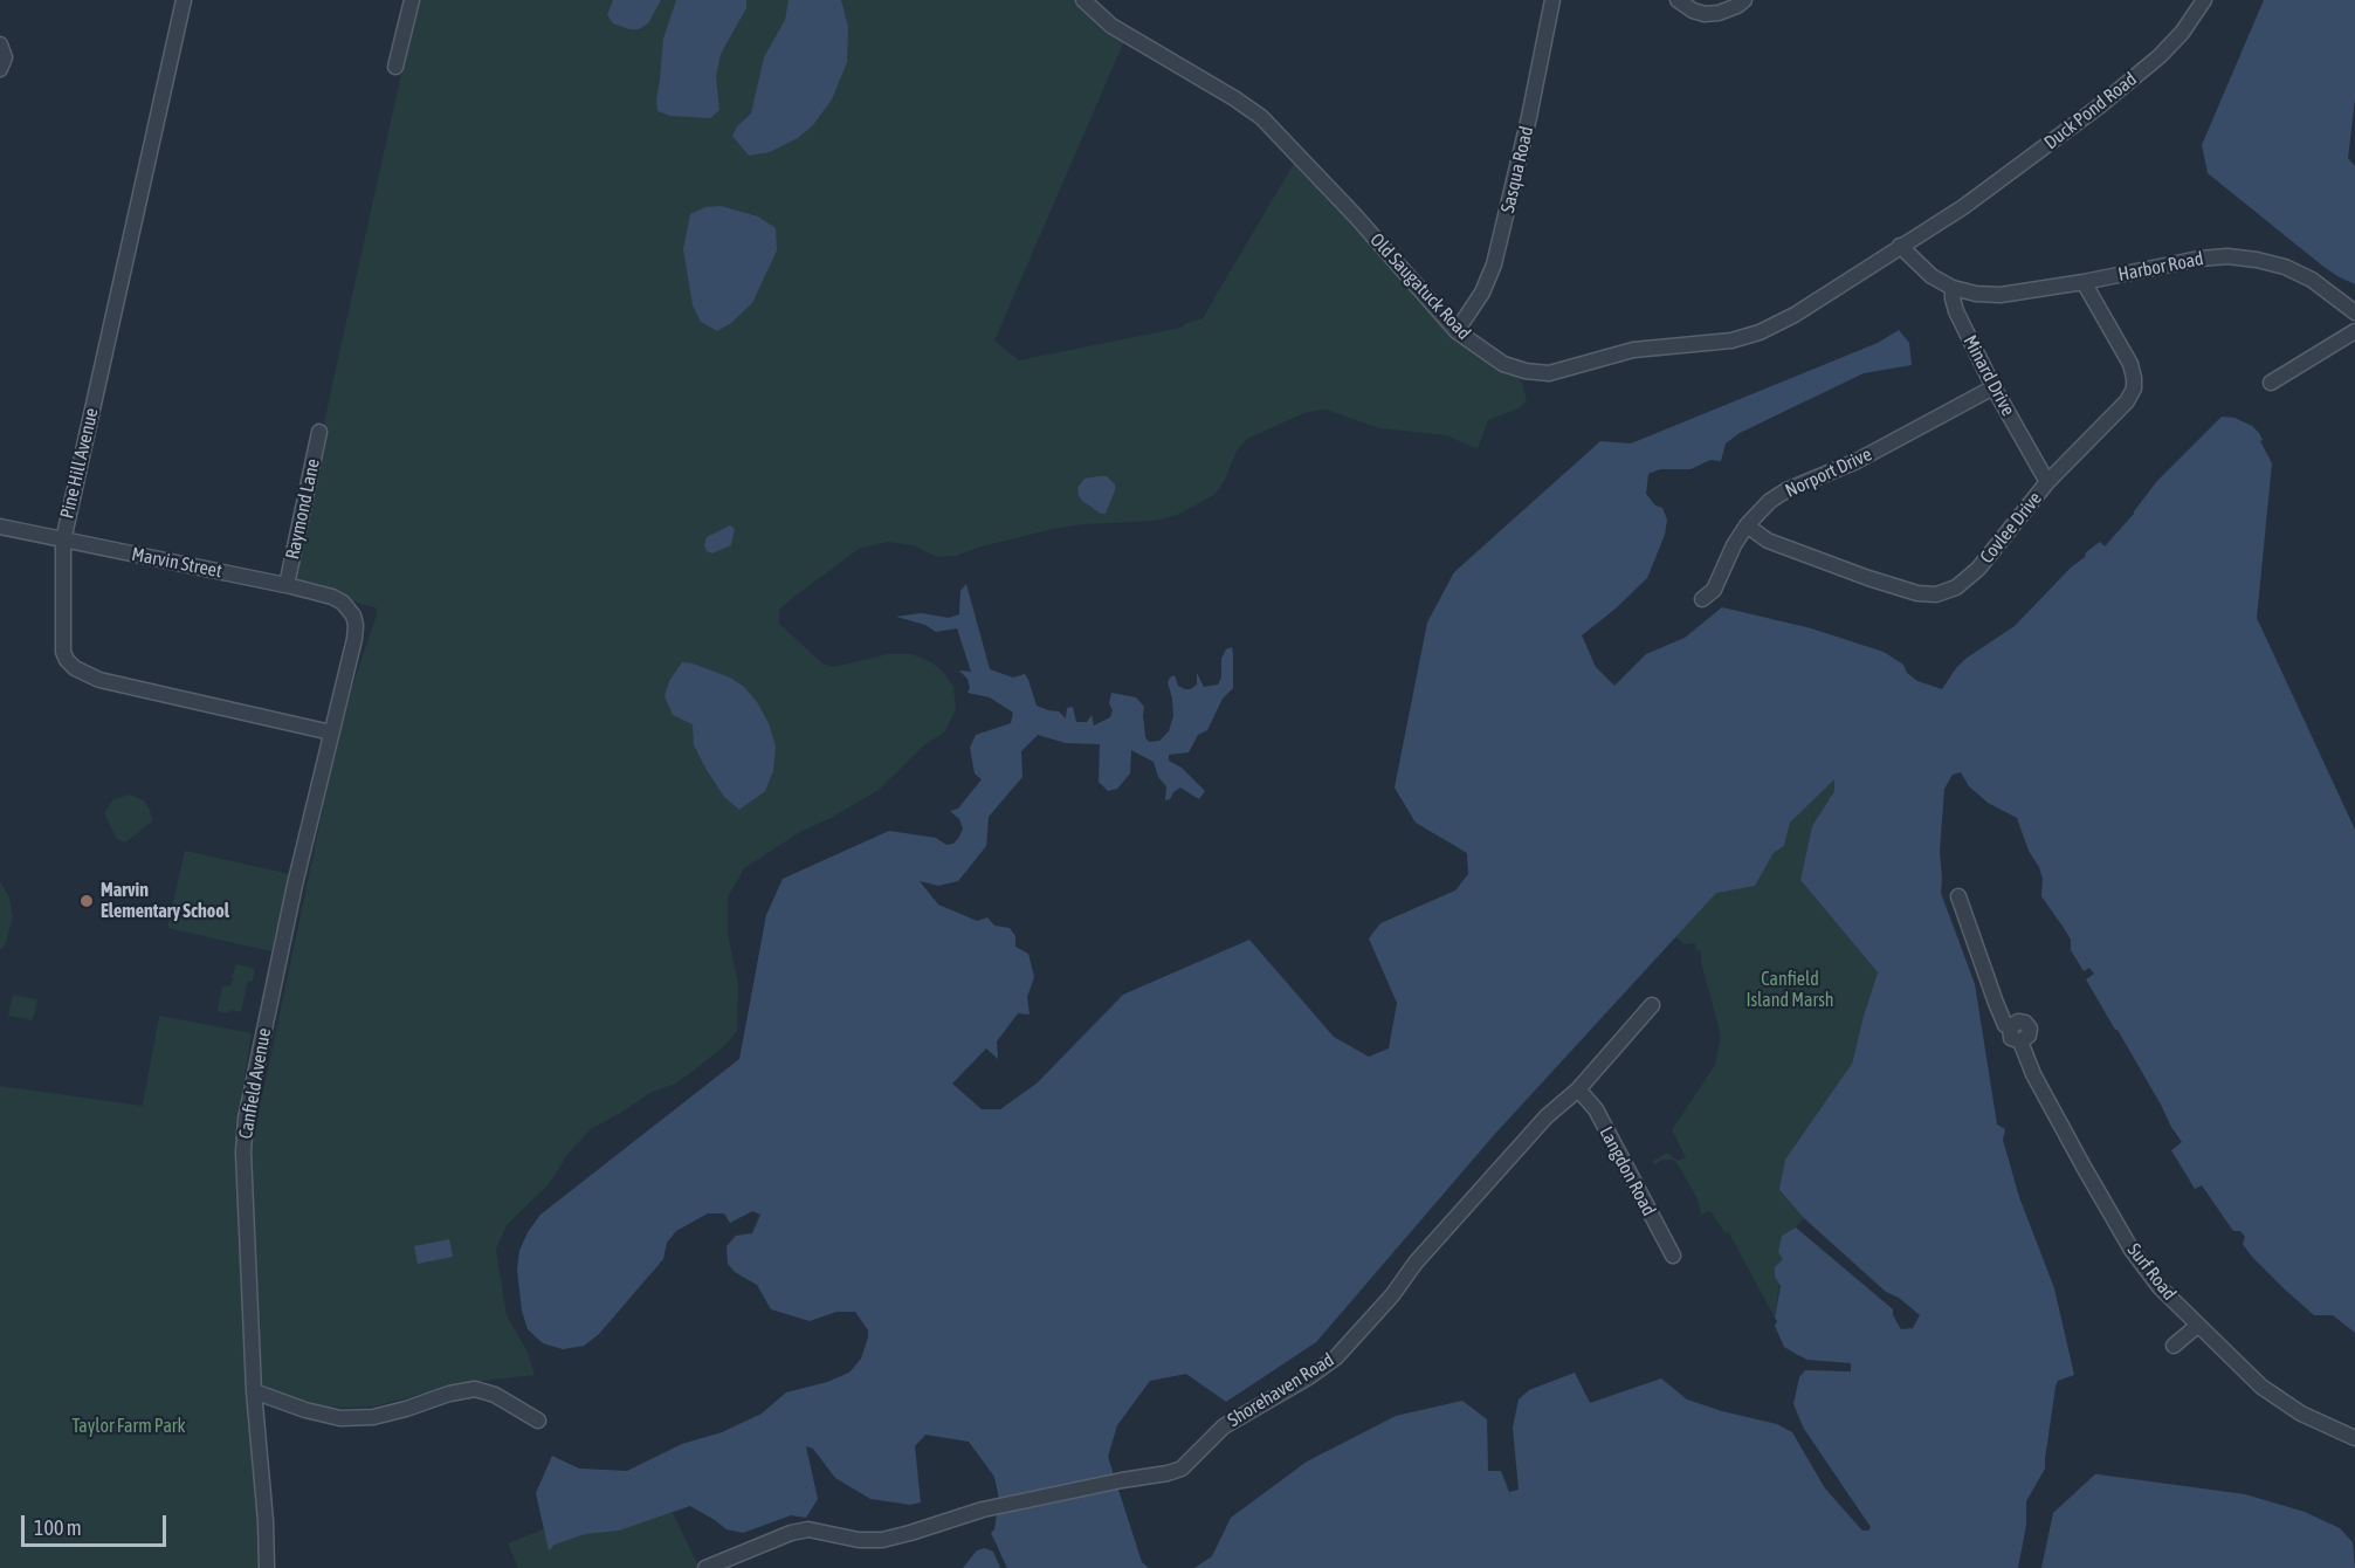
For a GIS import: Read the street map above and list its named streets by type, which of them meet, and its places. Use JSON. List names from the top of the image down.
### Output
{
  "streets": {
    "street": [
      "Duck Pond Road",
      "Sasqua Road",
      "Harbor Road",
      "Old Saugatuck Road",
      "Minard Drive",
      "Pine Hill Avenue",
      "Norport Drive",
      "Raymond Lane",
      "Covlee Drive",
      "Marvin Street",
      "Canfield Avenue",
      "Langdon Road",
      "Surf Road",
      "Shorehaven Road"
    ]
  },
  "crossings": [
    ["Duck Pond Road", "Old Saugatuck Road"],
    ["Sasqua Road", "Old Saugatuck Road"],
    ["Harbor Road", "Minard Drive"],
    ["Harbor Road", "Covlee Drive"],
    ["Minard Drive", "Norport Drive"],
    ["Minard Drive", "Covlee Drive"],
    ["Pine Hill Avenue", "Marvin Street"],
    ["Pine Hill Avenue", "Canfield Avenue"],
    ["Norport Drive", "Covlee Drive"],
    ["Raymond Lane", "Marvin Street"],
    ["Marvin Street", "Canfield Avenue"],
    ["Langdon Road", "Shorehaven Road"]
  ],
  "parks": ["Canfield Island Marsh", "Taylor Farm Park"],
  "places": ["Marvin Elementary School"],
  "scale_bar": "100 m"
}
